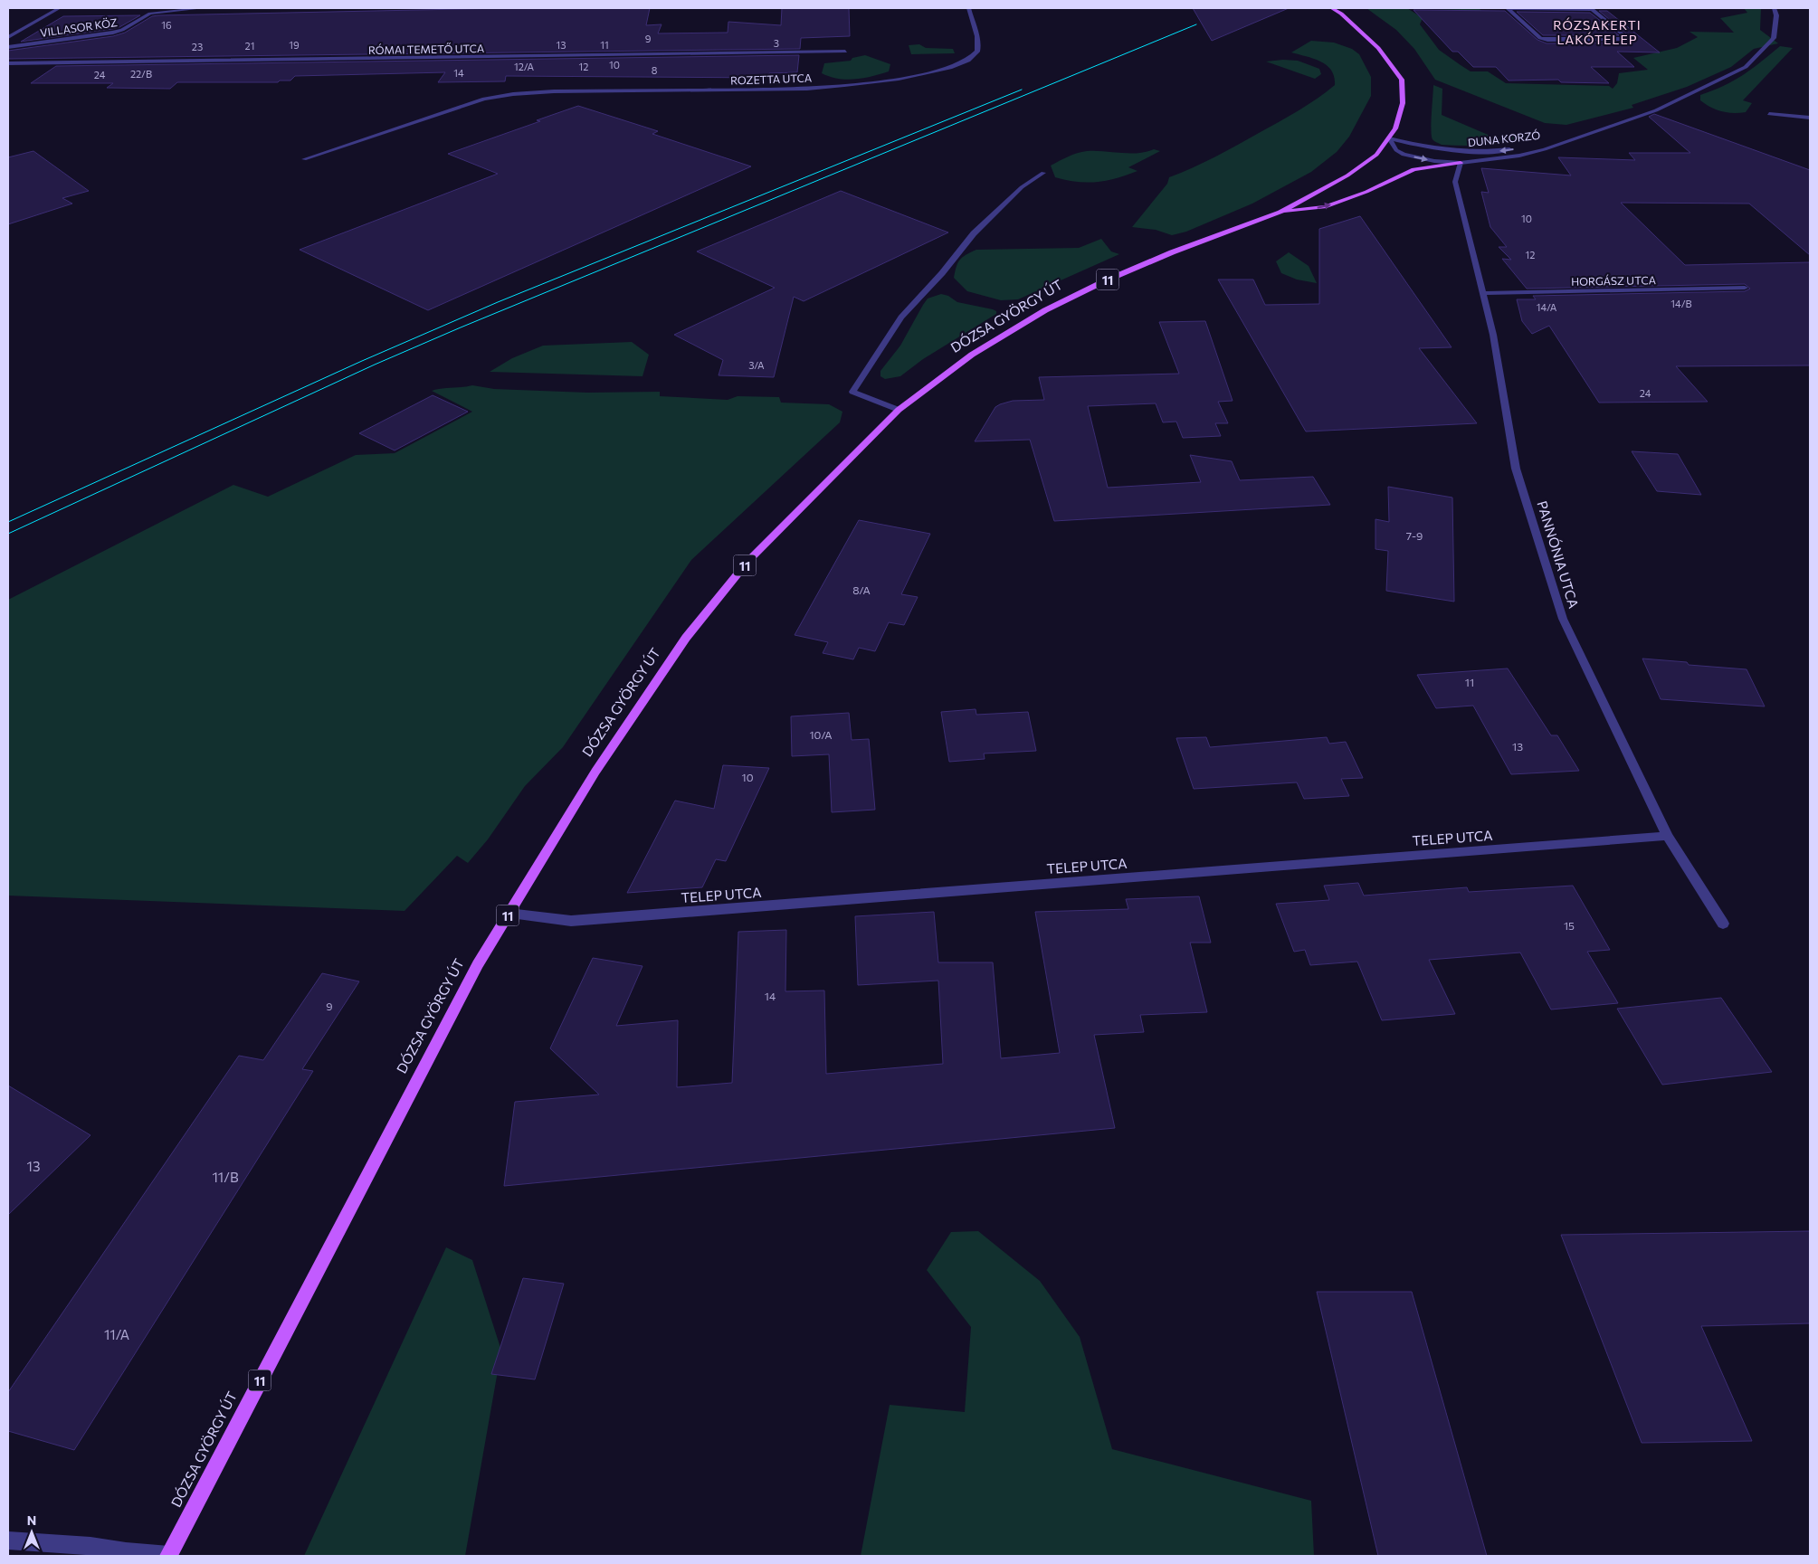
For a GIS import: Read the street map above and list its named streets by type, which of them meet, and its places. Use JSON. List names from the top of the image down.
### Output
{
  "streets": {
    "main road": ["11", "DÓZSA GYÖRGY ÚT"],
    "street": [
      "VILLASOR KÖZ",
      "RÓMAI TEMETŐ UTCA",
      "ROZETTA UTCA",
      "DUNA KORZÓ",
      "HORGÁSZ UTCA",
      "PANNÓNIA UTCA",
      "TELEP UTCA"
    ]
  },
  "crossings": [
    ["DUNA KORZÓ", "11"],
    ["DUNA KORZÓ", "DÓZSA GYÖRGY ÚT"],
    ["DUNA KORZÓ", "PANNÓNIA UTCA"],
    ["11", "DÓZSA GYÖRGY ÚT"],
    ["HORGÁSZ UTCA", "PANNÓNIA UTCA"],
    ["DÓZSA GYÖRGY ÚT", "TELEP UTCA"],
    ["PANNÓNIA UTCA", "TELEP UTCA"]
  ],
  "districts": ["RÓZSAKERTI LAKÓTELEP"],
  "house_numbers": [
    "16",
    "9",
    "3",
    "19",
    "13",
    "11",
    "21",
    "23",
    "10",
    "12/A",
    "12",
    "8",
    "14",
    "22/B",
    "24",
    "10",
    "12",
    "14/B",
    "14/A",
    "3/A",
    "24",
    "7-9",
    "8/A",
    "11",
    "10/A",
    "13",
    "10",
    "15",
    "14",
    "9",
    "13",
    "11/B",
    "11/A"
  ],
  "north": "top"
}
